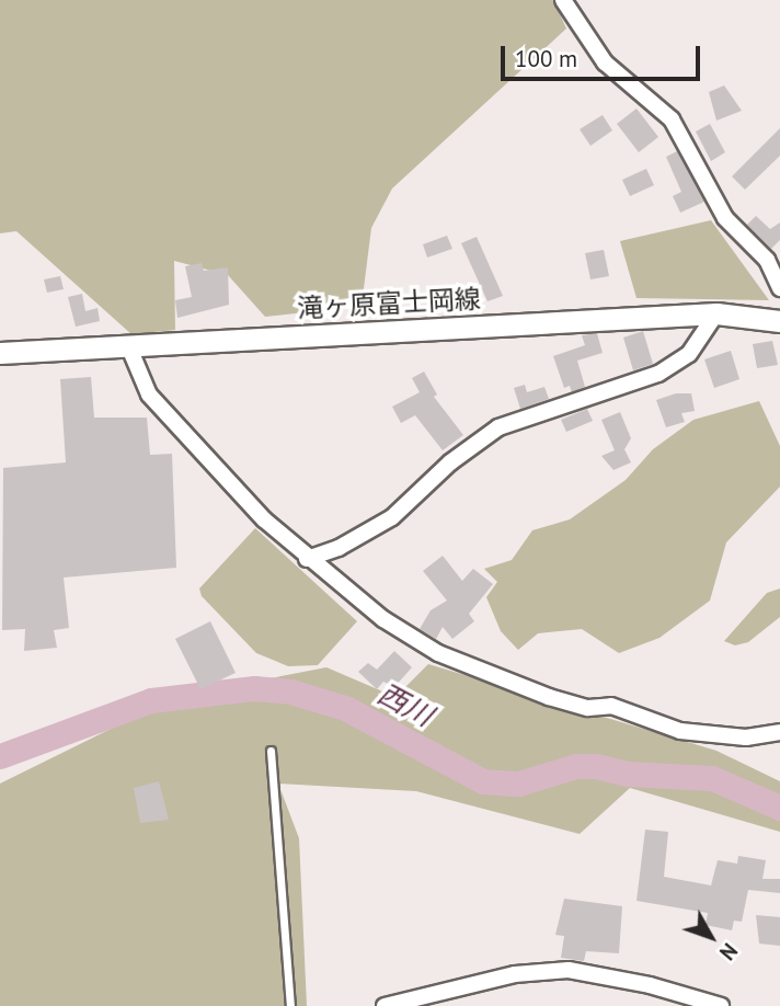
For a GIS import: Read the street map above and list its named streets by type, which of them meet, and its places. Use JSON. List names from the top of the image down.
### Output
{
  "streets": {
    "main road": ["滝ヶ原富士岡線"]
  },
  "water": ["西川"],
  "scale_bar": "100 m",
  "north": "bottom right"
}
